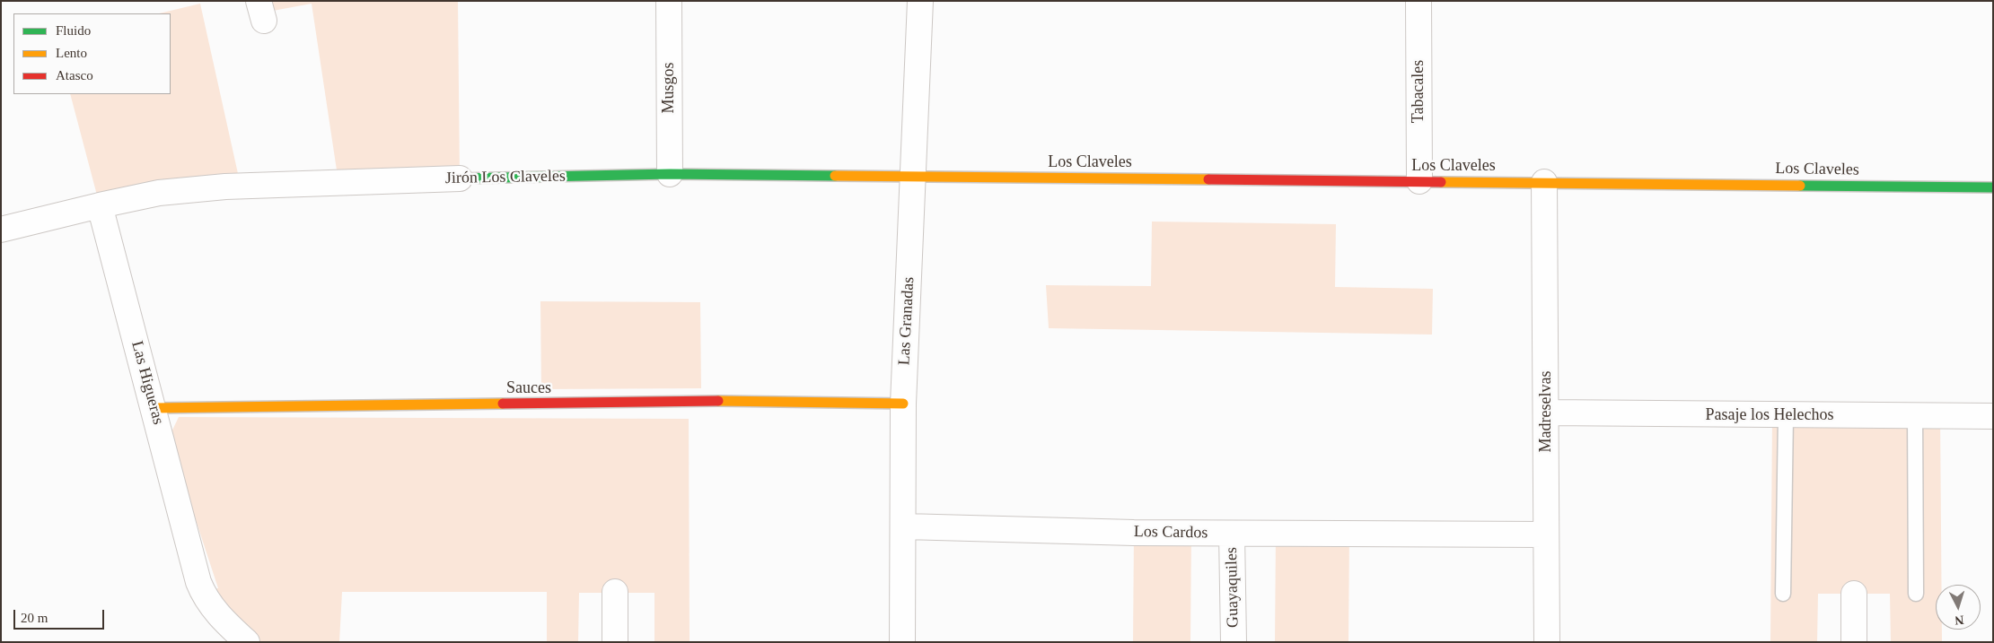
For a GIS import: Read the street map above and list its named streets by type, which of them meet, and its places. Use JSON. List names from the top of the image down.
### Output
{
  "streets": {
    "street": [
      "Musgos",
      "Tabacales",
      "Los Claveles",
      "Jirón Los Claveles",
      "Las Granadas",
      "Las Higueras",
      "Sauces",
      "Madreselvas",
      "Pasaje los Helechos",
      "Los Cardos",
      "Guayaquiles"
    ]
  },
  "crossings": [
    ["Musgos", "Jirón Los Claveles"],
    ["Tabacales", "Los Claveles"],
    ["Los Claveles", "Jirón Los Claveles"],
    ["Los Claveles", "Las Granadas"],
    ["Los Claveles", "Madreselvas"],
    ["Jirón Los Claveles", "Las Granadas"],
    ["Jirón Los Claveles", "Las Higueras"],
    ["Las Granadas", "Sauces"],
    ["Las Granadas", "Los Cardos"],
    ["Las Higueras", "Sauces"],
    ["Madreselvas", "Pasaje los Helechos"],
    ["Madreselvas", "Los Cardos"],
    ["Los Cardos", "Guayaquiles"]
  ],
  "legend": ["Fluido", "Lento", "Atasco"],
  "scale_bar": "20 m",
  "north": "bottom"
}
